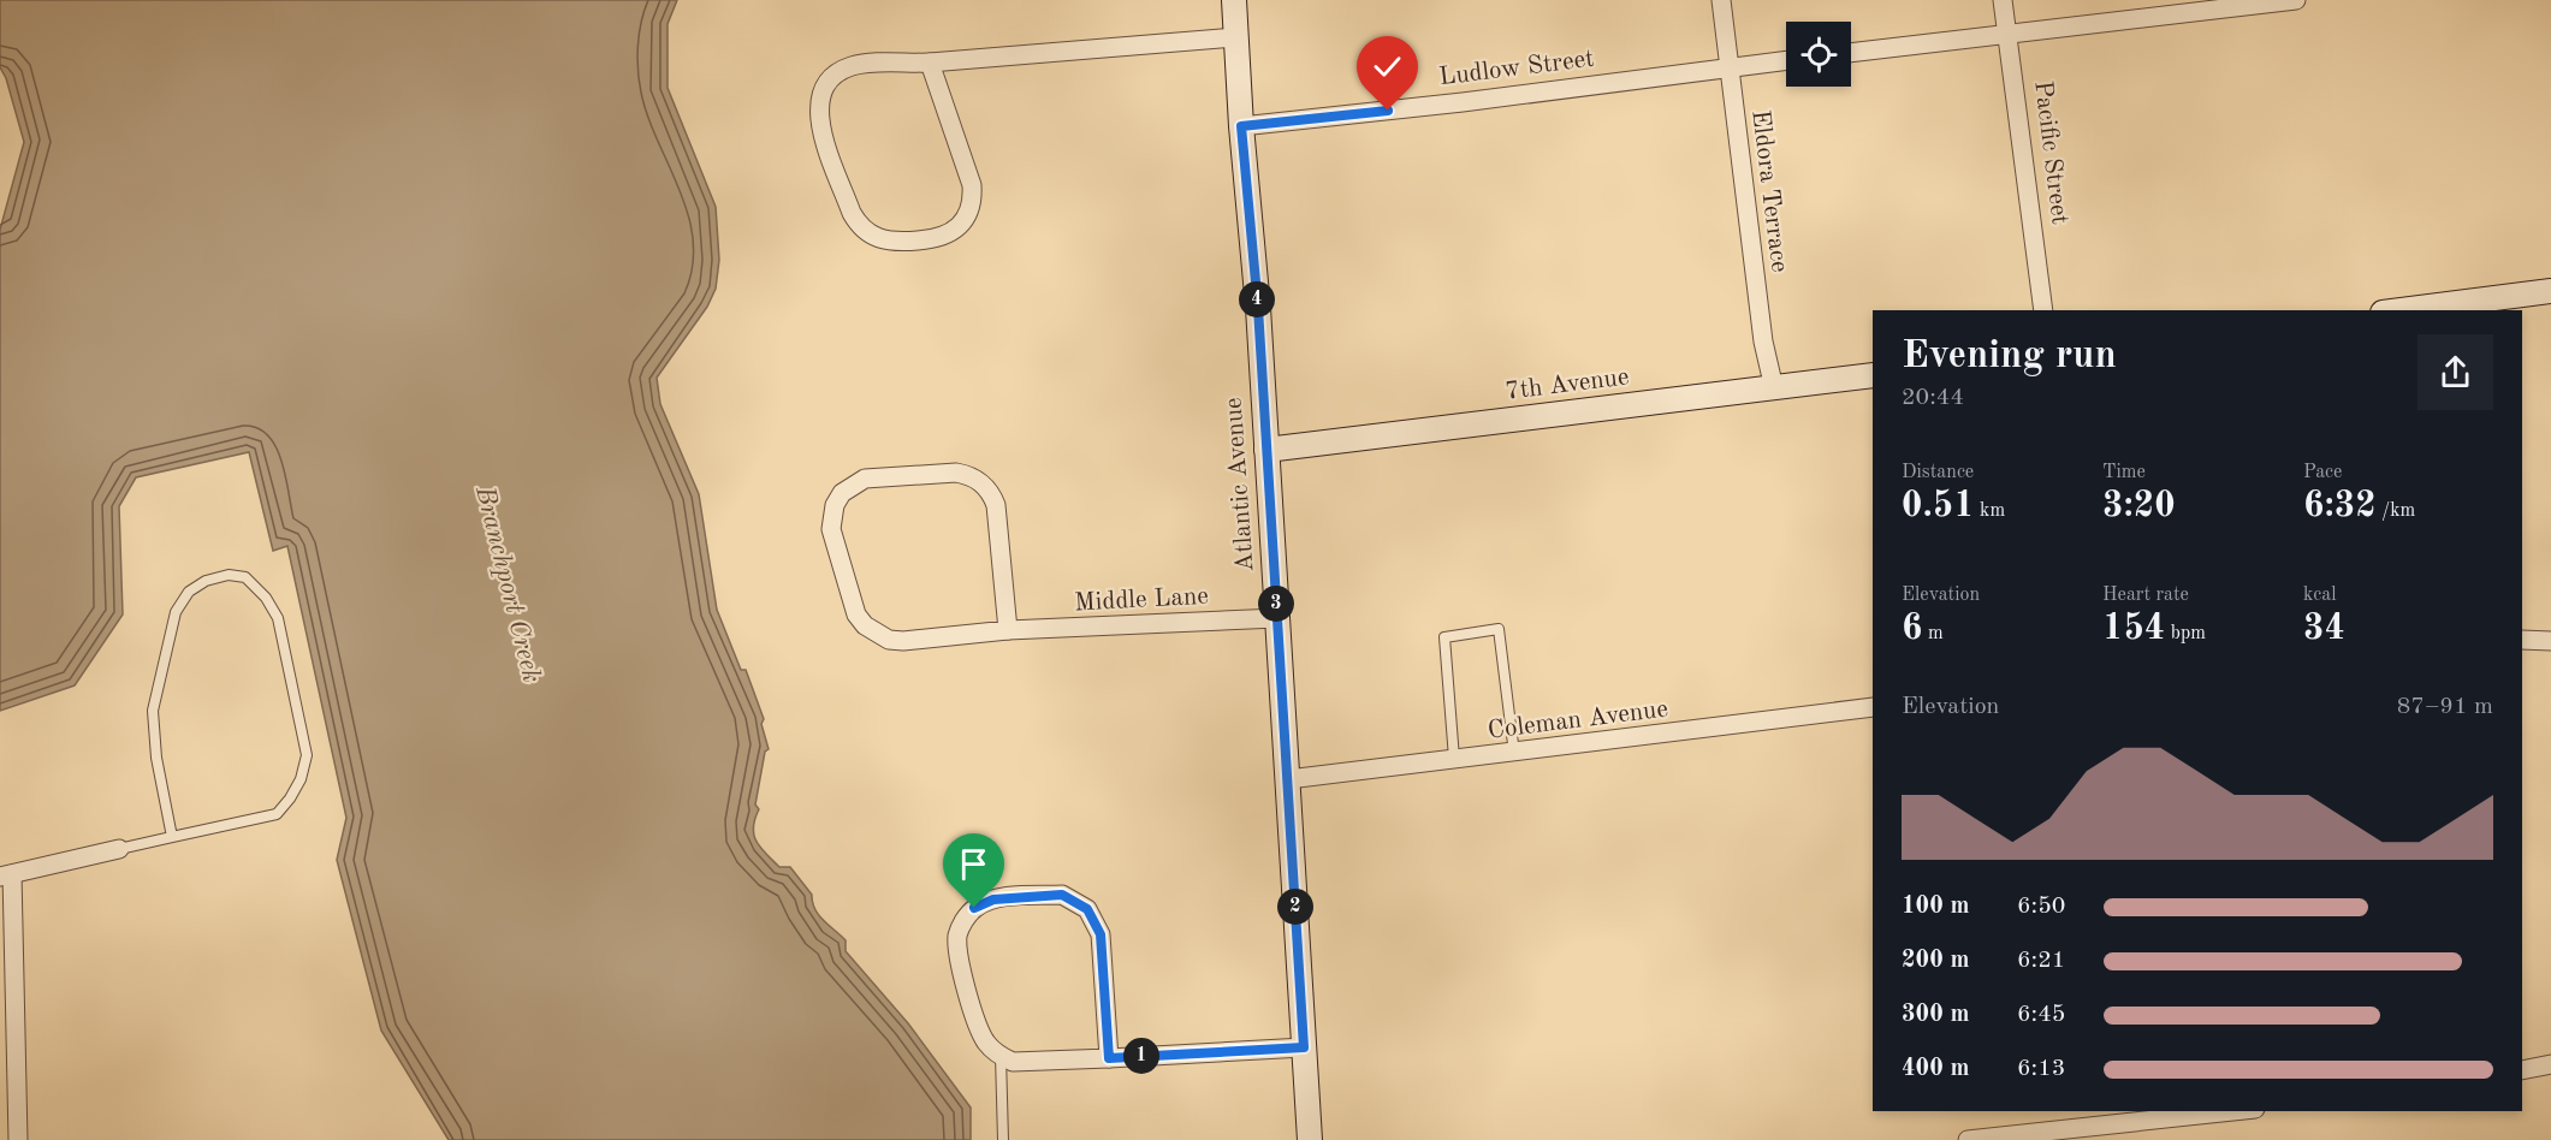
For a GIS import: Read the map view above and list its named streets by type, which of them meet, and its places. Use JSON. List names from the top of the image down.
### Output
{
  "streets": {
    "street": [
      "Ludlow Street",
      "Pacific Street",
      "Eldora Terrace",
      "7th Avenue",
      "Atlantic Avenue",
      "Middle Lane",
      "Coleman Avenue"
    ]
  },
  "crossings": [
    ["Ludlow Street", "Eldora Terrace"],
    ["Ludlow Street", "Atlantic Avenue"],
    ["Eldora Terrace", "7th Avenue"],
    ["7th Avenue", "Atlantic Avenue"],
    ["Atlantic Avenue", "Middle Lane"],
    ["Atlantic Avenue", "Coleman Avenue"]
  ],
  "water": ["Branchport Creek"],
  "page": {
    "pins": [
      "4",
      "3",
      "2",
      "1"
    ],
    "heading": ["Evening run", "20:44"],
    "stats": [
      ["Distance", "0.51 km"],
      ["Time", "3:20"],
      ["Pace", "6:32 /km"],
      ["Elevation", "6 m"],
      ["Heart rate", "154 bpm"],
      ["kcal", "34"]
    ],
    "chart": ["Elevation", "87–91 m"],
    "list": [
      {
        "name": "100 m",
        "note": "6:50"
      },
      {
        "name": "200 m",
        "note": "6:21"
      },
      {
        "name": "300 m",
        "note": "6:45"
      },
      {
        "name": "400 m",
        "note": "6:13"
      }
    ]
  }
}
